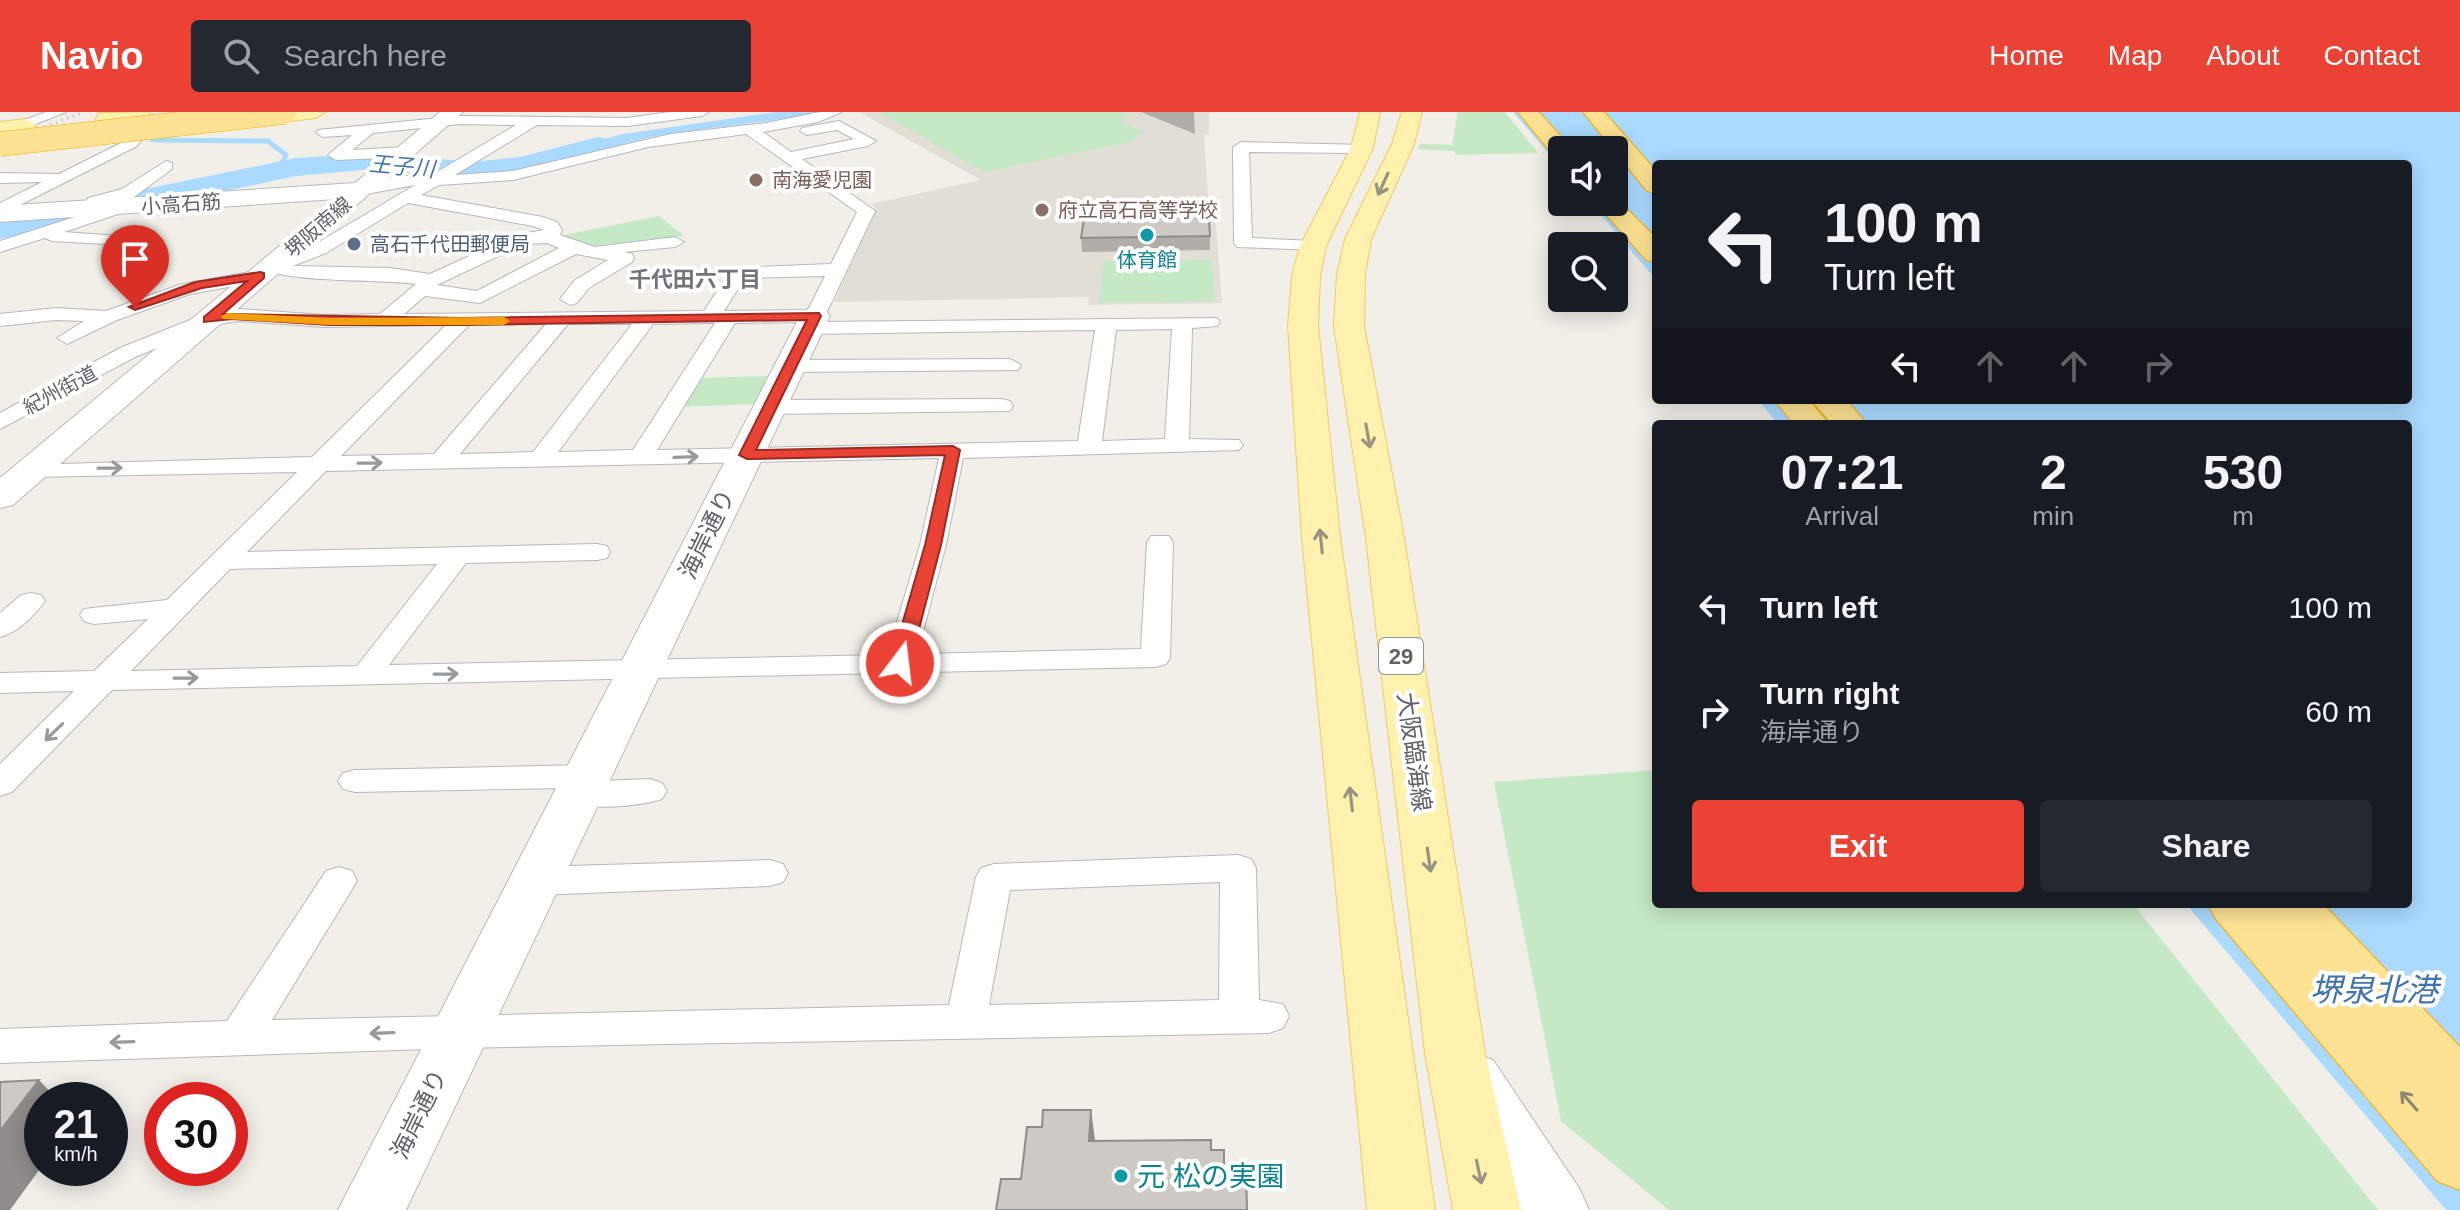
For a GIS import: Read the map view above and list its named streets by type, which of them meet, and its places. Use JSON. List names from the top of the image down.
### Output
{
  "streets": {
    "main road": ["29", "大阪臨海線"],
    "street": [
      "小高石筋",
      "堺阪南線",
      "紀州街道",
      "海岸通り"
    ]
  },
  "crossings": [
    ["小高石筋", "堺阪南線"],
    ["堺阪南線", "紀州街道"]
  ],
  "districts": ["千代田六丁目"],
  "water": ["王子川", "堺泉北港"],
  "places": [
    "南海愛児園",
    "府立高石高等学校",
    "体育館",
    "高石千代田郵便局",
    "元 松の実園"
  ],
  "page": {
    "header": "Navio",
    "search": "Search here",
    "nav": [
      "Home",
      "Map",
      "About",
      "Contact"
    ],
    "turn": ["100 m", "Turn left"],
    "eta": [
      "07:21",
      "Arrival",
      "2",
      "min",
      "530",
      "m"
    ],
    "list": [
      {
        "name": "Turn left",
        "value": "100 m"
      },
      {
        "name": "Turn right",
        "note": "海岸通り",
        "value": "60 m"
      }
    ],
    "buttons": ["Exit", "Share"],
    "speed": "21 km/h",
    "limit": "30"
  }
}
